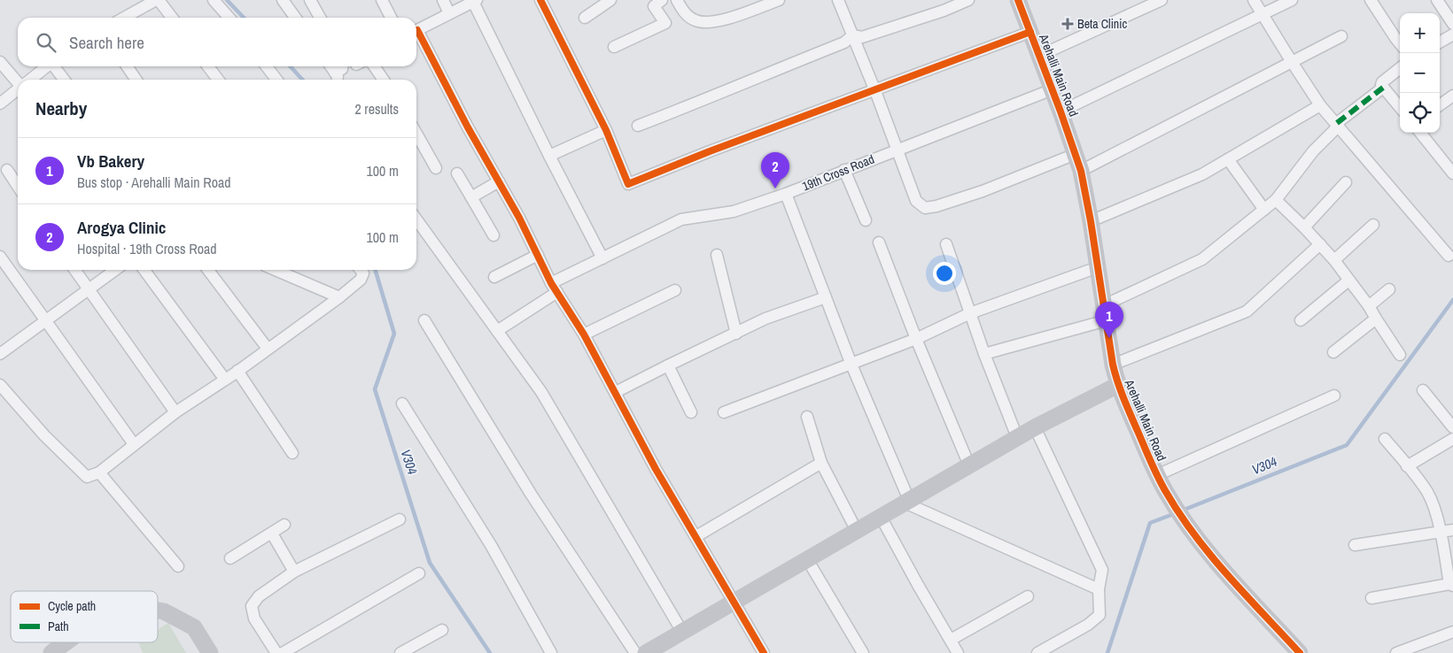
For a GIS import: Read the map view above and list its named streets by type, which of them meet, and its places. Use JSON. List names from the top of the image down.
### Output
{
  "streets": {
    "street": ["Arehalli Main Road", "19th Cross Road"]
  },
  "crossings": [
    ["Arehalli Main Road", "19th Cross Road"]
  ],
  "water": ["V304"],
  "places": {
    "health": ["Beta Clinic"]
  },
  "legend": ["Cycle path", "Path"],
  "page": {
    "map_buttons": ["+", "−"],
    "search": "Search here",
    "heading": ["Nearby", "2 results"],
    "list": [
      {
        "mark": "1",
        "name": "Vb Bakery",
        "note": "Bus stop · Arehalli Main Road",
        "value": "100 m"
      },
      {
        "mark": "2",
        "name": "Arogya Clinic",
        "note": "Hospital · 19th Cross Road",
        "value": "100 m"
      }
    ],
    "pins": ["2", "1"]
  }
}
